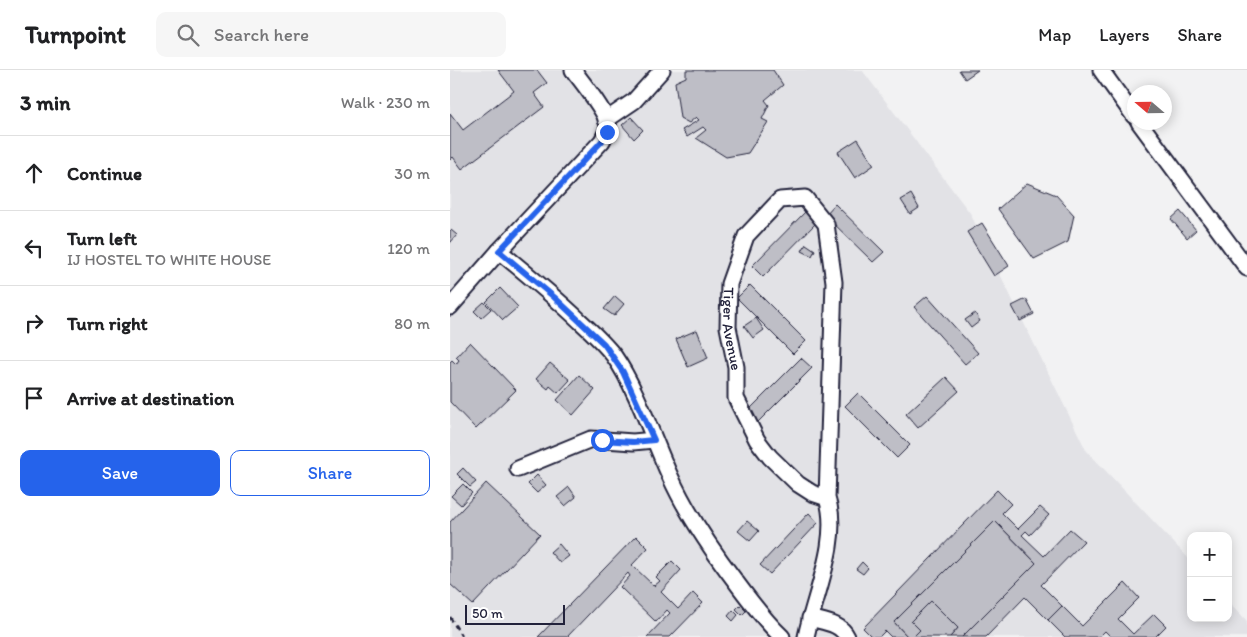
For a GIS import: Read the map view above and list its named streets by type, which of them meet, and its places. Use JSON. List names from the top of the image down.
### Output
{
  "streets": {
    "street": ["Tiger Avenue"]
  },
  "scale_bar": "50 m",
  "north": "left",
  "page": {
    "header": "Turnpoint",
    "search": "Search here",
    "nav": ["Map", "Layers", "Share"],
    "heading": ["3 min", "Walk · 230 m"],
    "list": [
      ["Continue", "30 m"],
      ["Turn left", "IJ HOSTEL TO WHITE HOUSE", "120 m"],
      ["Turn right", "80 m"],
      "Arrive at destination"
    ],
    "buttons": ["Save", "Share"],
    "map_buttons": ["+", "−"],
    "scale": "50 m"
  }
}
